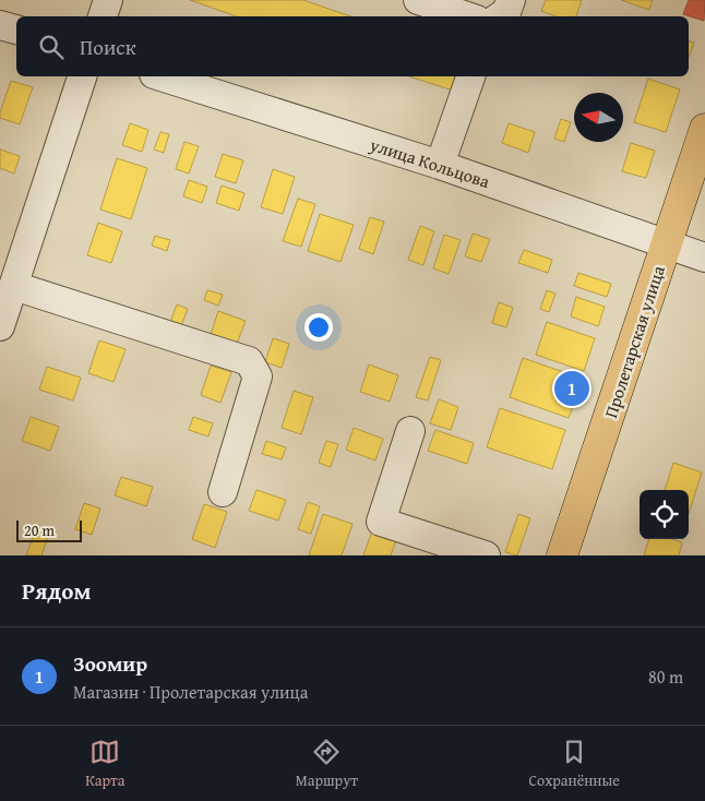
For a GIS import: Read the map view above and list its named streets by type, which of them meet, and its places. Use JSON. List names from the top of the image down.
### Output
{
  "streets": {
    "main road": ["Пролетарская улица"],
    "street": ["улица Кольцова"]
  },
  "crossings": [
    ["улица Кольцова", "Пролетарская улица"]
  ],
  "scale_bar": "20 m",
  "north": "left",
  "page": {
    "search": "Поиск",
    "pins": "1",
    "scale": "20 m",
    "heading": "Рядом",
    "list": [
      {
        "mark": "1",
        "name": "Зоомир",
        "note": "Магазин · Пролетарская улица",
        "value": "80 m"
      }
    ],
    "nav": ["Карта", "Маршрут", "Сохранённые"]
  }
}
